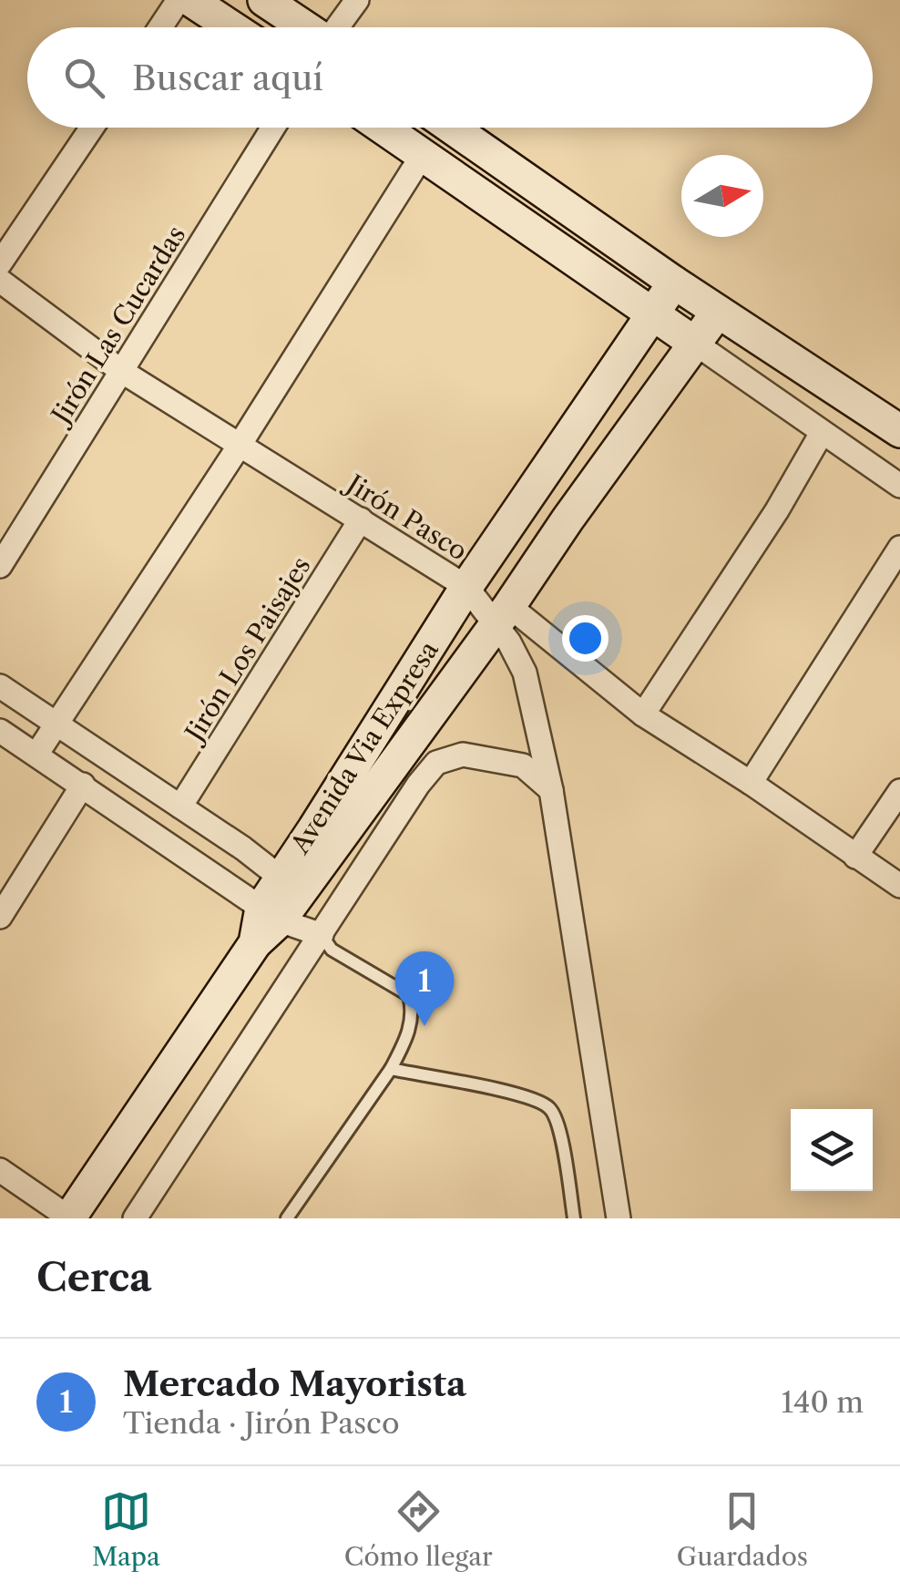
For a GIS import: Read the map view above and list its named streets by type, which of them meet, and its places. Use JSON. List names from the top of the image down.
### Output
{
  "streets": {
    "main road": ["Avenida Via Expresa"],
    "street": ["Jirón Las Cucardas", "Jirón Pasco", "Jirón Los Paisajes"]
  },
  "crossings": [
    ["Jirón Las Cucardas", "Jirón Pasco"],
    ["Jirón Pasco", "Jirón Los Paisajes"],
    ["Jirón Pasco", "Avenida Via Expresa"]
  ],
  "north": "right",
  "page": {
    "search": "Buscar aquí",
    "pins": "1",
    "heading": "Cerca",
    "list": [
      {
        "mark": "1",
        "name": "Mercado Mayorista",
        "note": "Tienda · Jirón Pasco",
        "value": "140 m"
      }
    ],
    "nav": ["Mapa", "Cómo llegar", "Guardados"]
  }
}
